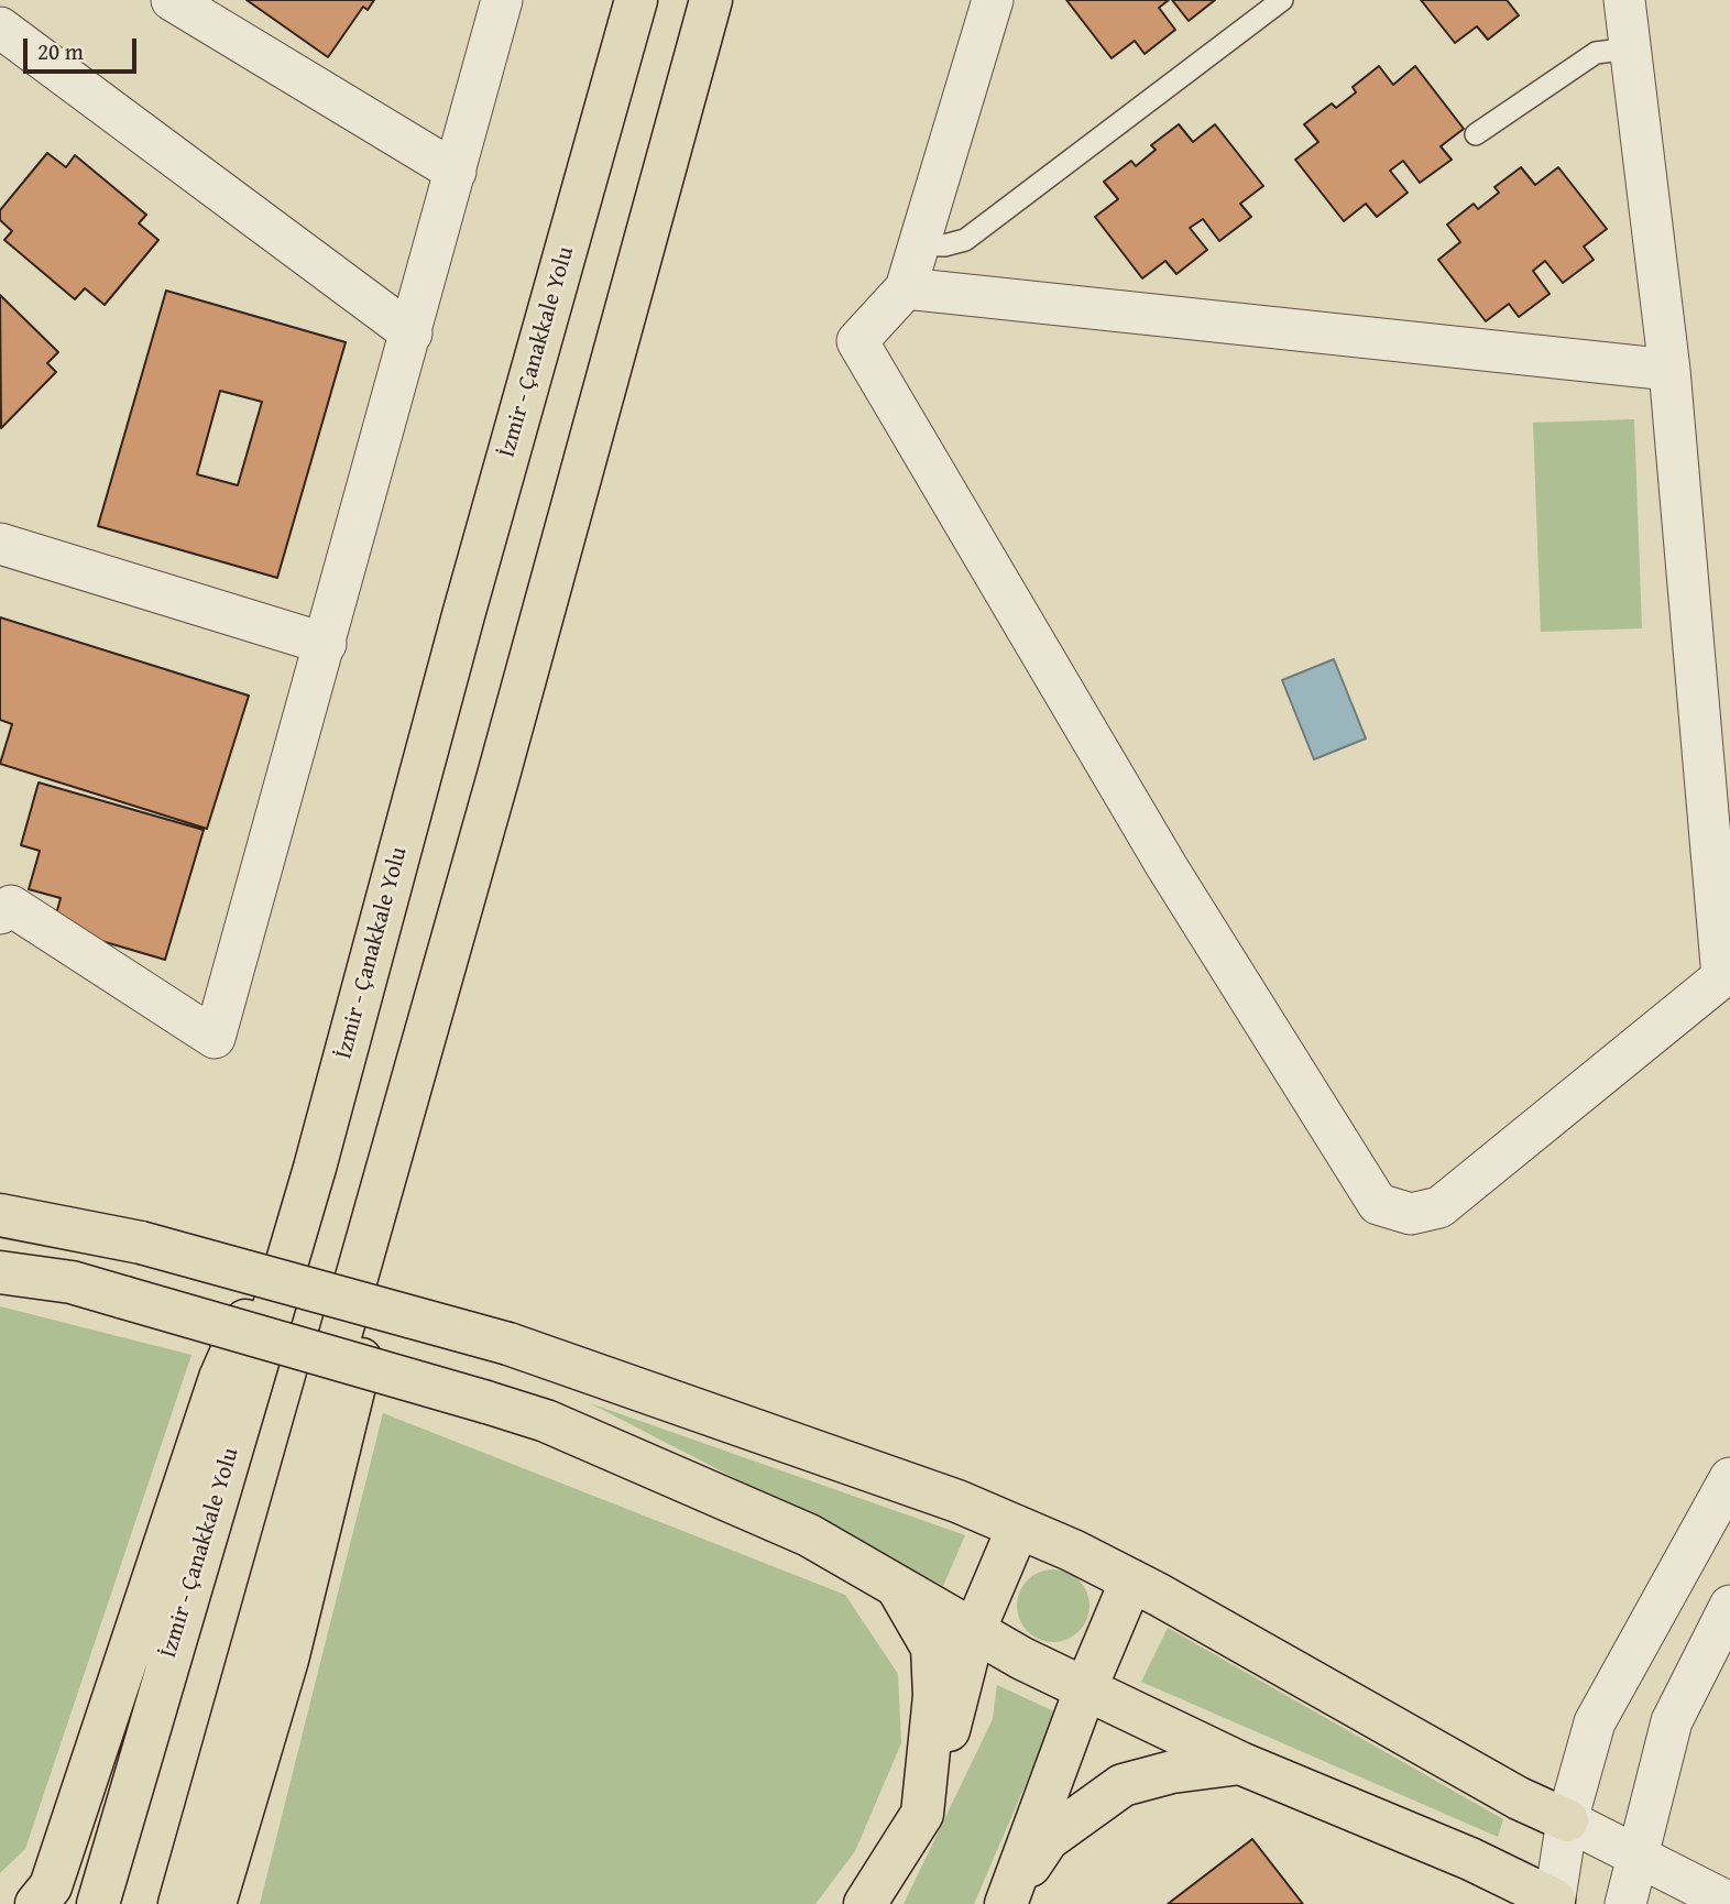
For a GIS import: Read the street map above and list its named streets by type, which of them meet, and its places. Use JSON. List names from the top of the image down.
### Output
{
  "streets": {
    "highway": ["İzmir - Çanakkale Yolu"]
  },
  "scale_bar": "20 m"
}
